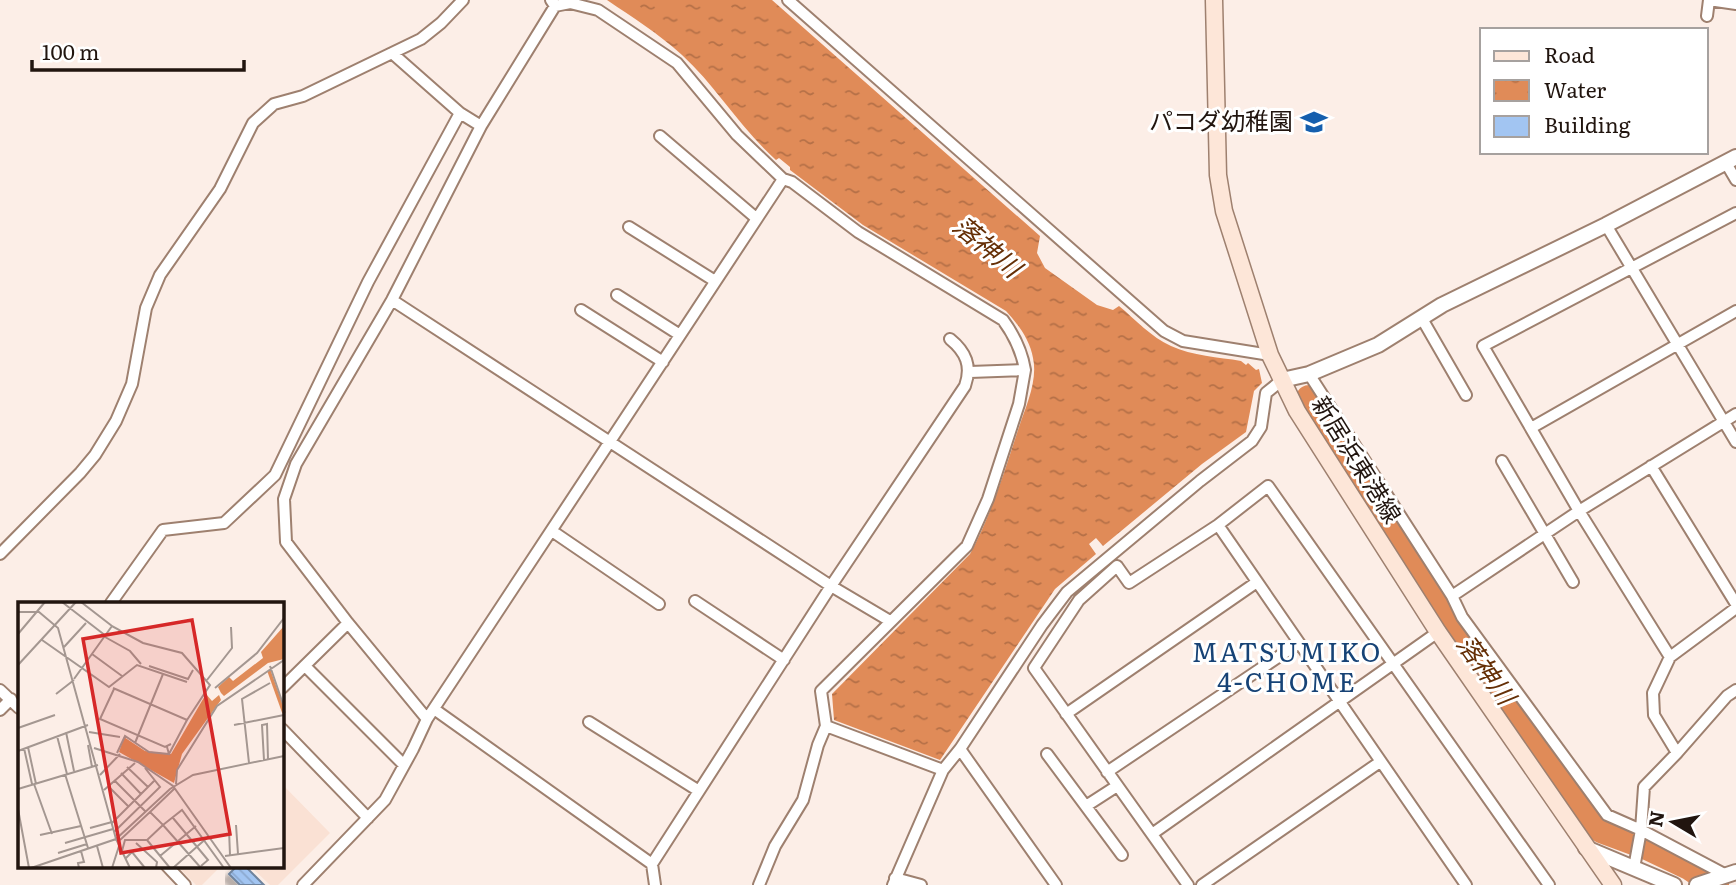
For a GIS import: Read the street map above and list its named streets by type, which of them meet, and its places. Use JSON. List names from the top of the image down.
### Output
{
  "streets": {
    "main road": ["新居浜東港線"]
  },
  "districts": ["MATSUMIKO 4-CHOME"],
  "water": ["落神川"],
  "places": {
    "school or university": ["パコダ幼稚園"]
  },
  "legend": ["Road", "Water", "Building"],
  "scale_bar": "100 m",
  "north": "left"
}
